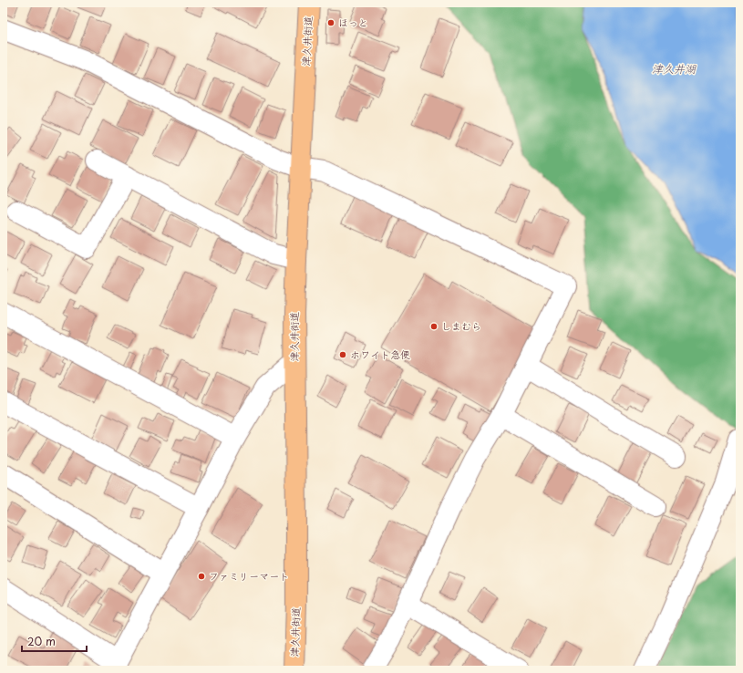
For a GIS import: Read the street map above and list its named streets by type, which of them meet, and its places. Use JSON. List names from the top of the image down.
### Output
{
  "streets": {
    "highway": ["津久井街道"]
  },
  "water": ["津久井湖"],
  "places": [
    "ほっと",
    "しまむら",
    "ホワイト急便",
    "ファミリーマート"
  ],
  "scale_bar": "20 m"
}
